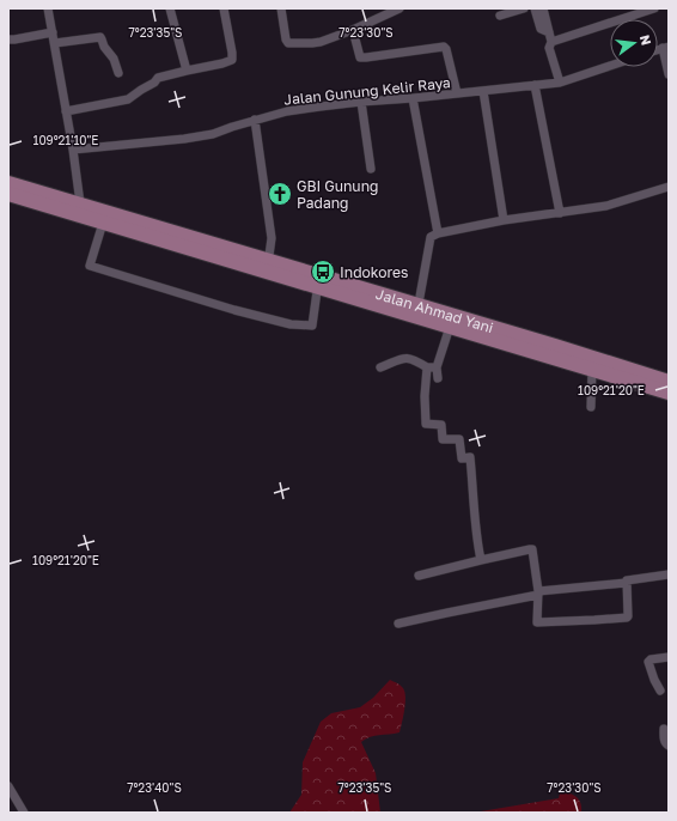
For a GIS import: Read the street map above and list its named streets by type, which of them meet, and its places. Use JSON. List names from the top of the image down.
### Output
{
  "streets": {
    "main road": ["Jalan Ahmad Yani"],
    "street": ["Jalan Gunung Kelir Raya"]
  },
  "places": {
    "church": ["GBI Gunung Padang"],
    "bus stop": ["Indokores"]
  },
  "north": "right",
  "coordinates": [
    "7°23'35\"S",
    "7°23'30\"S",
    "109°21'10\"E",
    "109°21'20\"E",
    "7°23'40\"S"
  ]
}
